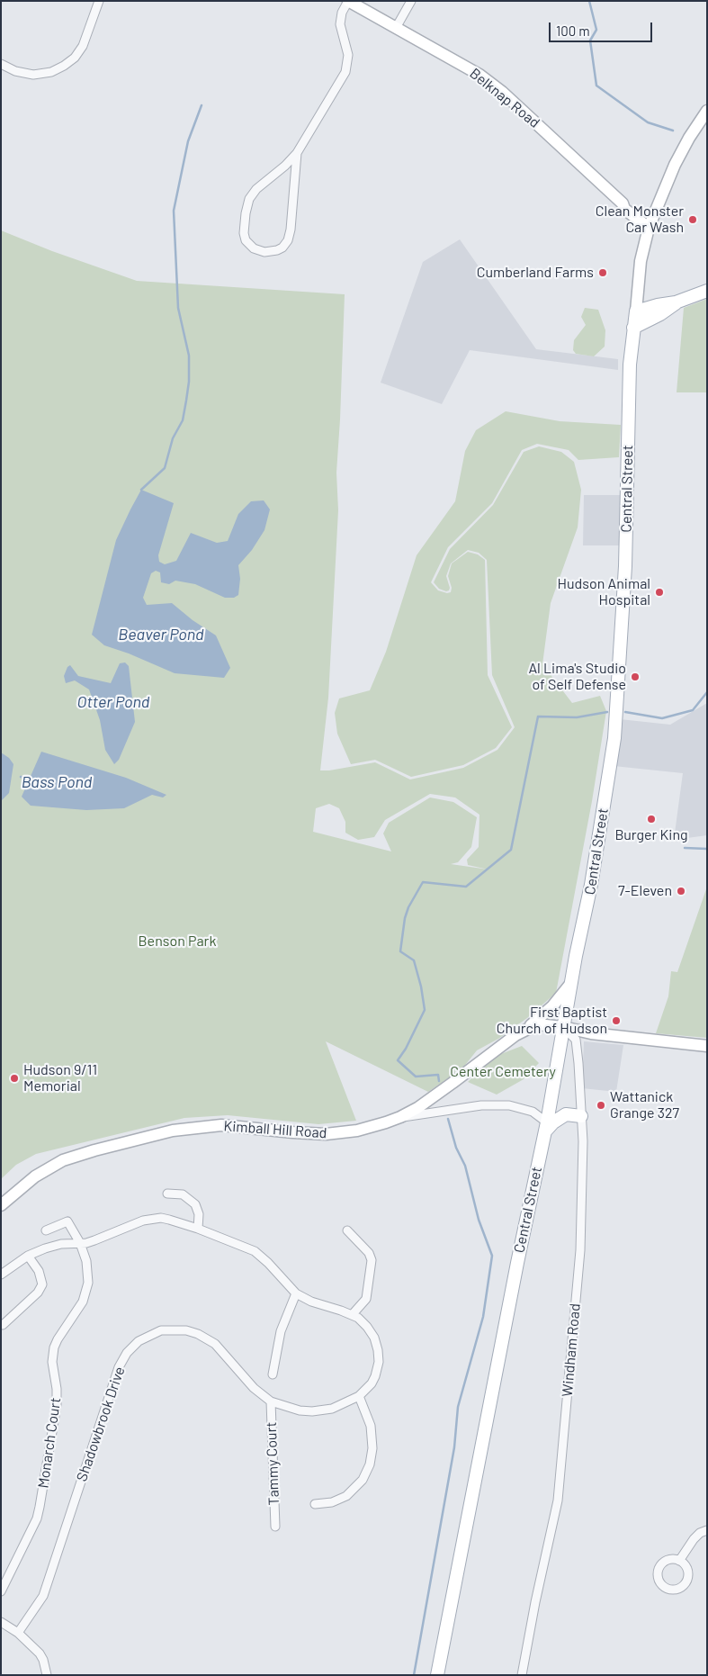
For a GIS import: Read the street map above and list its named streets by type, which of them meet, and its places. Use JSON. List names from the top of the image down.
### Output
{
  "streets": {
    "main road": ["Central Street"],
    "street": [
      "Belknap Road",
      "Kimball Hill Road",
      "Windham Road",
      "Shadowbrook Drive",
      "Monarch Court",
      "Tammy Court"
    ]
  },
  "crossings": [
    ["Belknap Road", "Central Street"],
    ["Central Street", "Kimball Hill Road"],
    ["Central Street", "Windham Road"],
    ["Kimball Hill Road", "Windham Road"],
    ["Shadowbrook Drive", "Monarch Court"],
    ["Shadowbrook Drive", "Tammy Court"]
  ],
  "water": ["Beaver Pond", "Otter Pond", "Bass Pond"],
  "parks": ["Benson Park", "Center Cemetery"],
  "places": [
    "Clean Monster Car Wash",
    "Cumberland Farms",
    "Hudson Animal Hospital",
    "Al Lima's Studio of Self Defense",
    "Burger King",
    "7-Eleven",
    "First Baptist Church of Hudson",
    "Hudson 9/11 Memorial",
    "Wattanick Grange 327"
  ],
  "scale_bar": "100 m"
}
